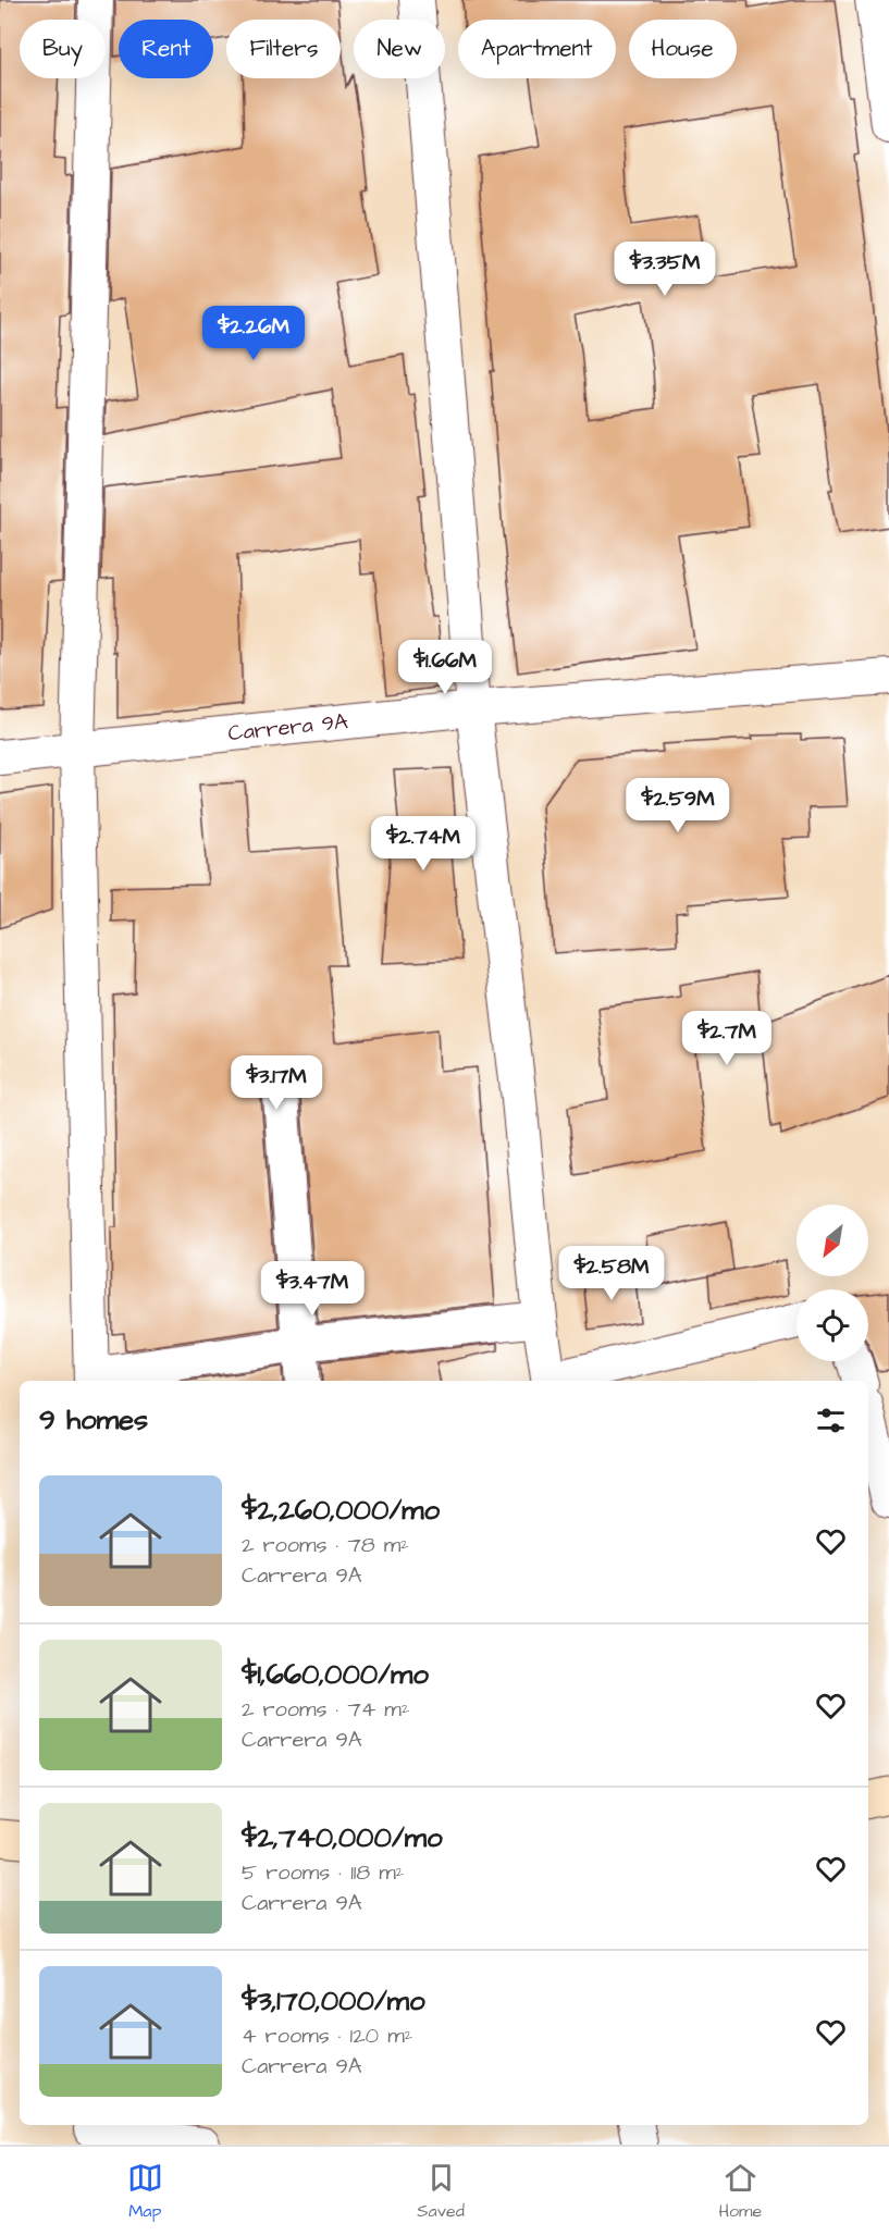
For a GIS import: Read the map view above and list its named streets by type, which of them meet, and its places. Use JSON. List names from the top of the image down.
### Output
{
  "streets": {
    "street": ["Carrera 9A"]
  },
  "north": "bottom left",
  "page": {
    "chip": [
      "Buy",
      "Rent",
      "Filters",
      "New",
      "Apartment",
      "House"
    ],
    "price": [
      "$3.35M",
      "$2.26M",
      "$1.66M",
      "$2.59M",
      "$2.74M",
      "$2.7M",
      "$3.17M",
      "$2.58M",
      "$3.47M"
    ],
    "heading": "9 homes",
    "list": [
      {
        "name": "$2,260,000/mo",
        "note": "2 rooms · 78 m² · Carrera 9A"
      },
      {
        "name": "$1,660,000/mo",
        "note": "2 rooms · 74 m² · Carrera 9A"
      },
      {
        "name": "$2,740,000/mo",
        "note": "5 rooms · 118 m² · Carrera 9A"
      },
      {
        "name": "$3,170,000/mo",
        "note": "4 rooms · 120 m² · Carrera 9A"
      }
    ],
    "tabs": ["Map", "Saved", "Home"]
  }
}
